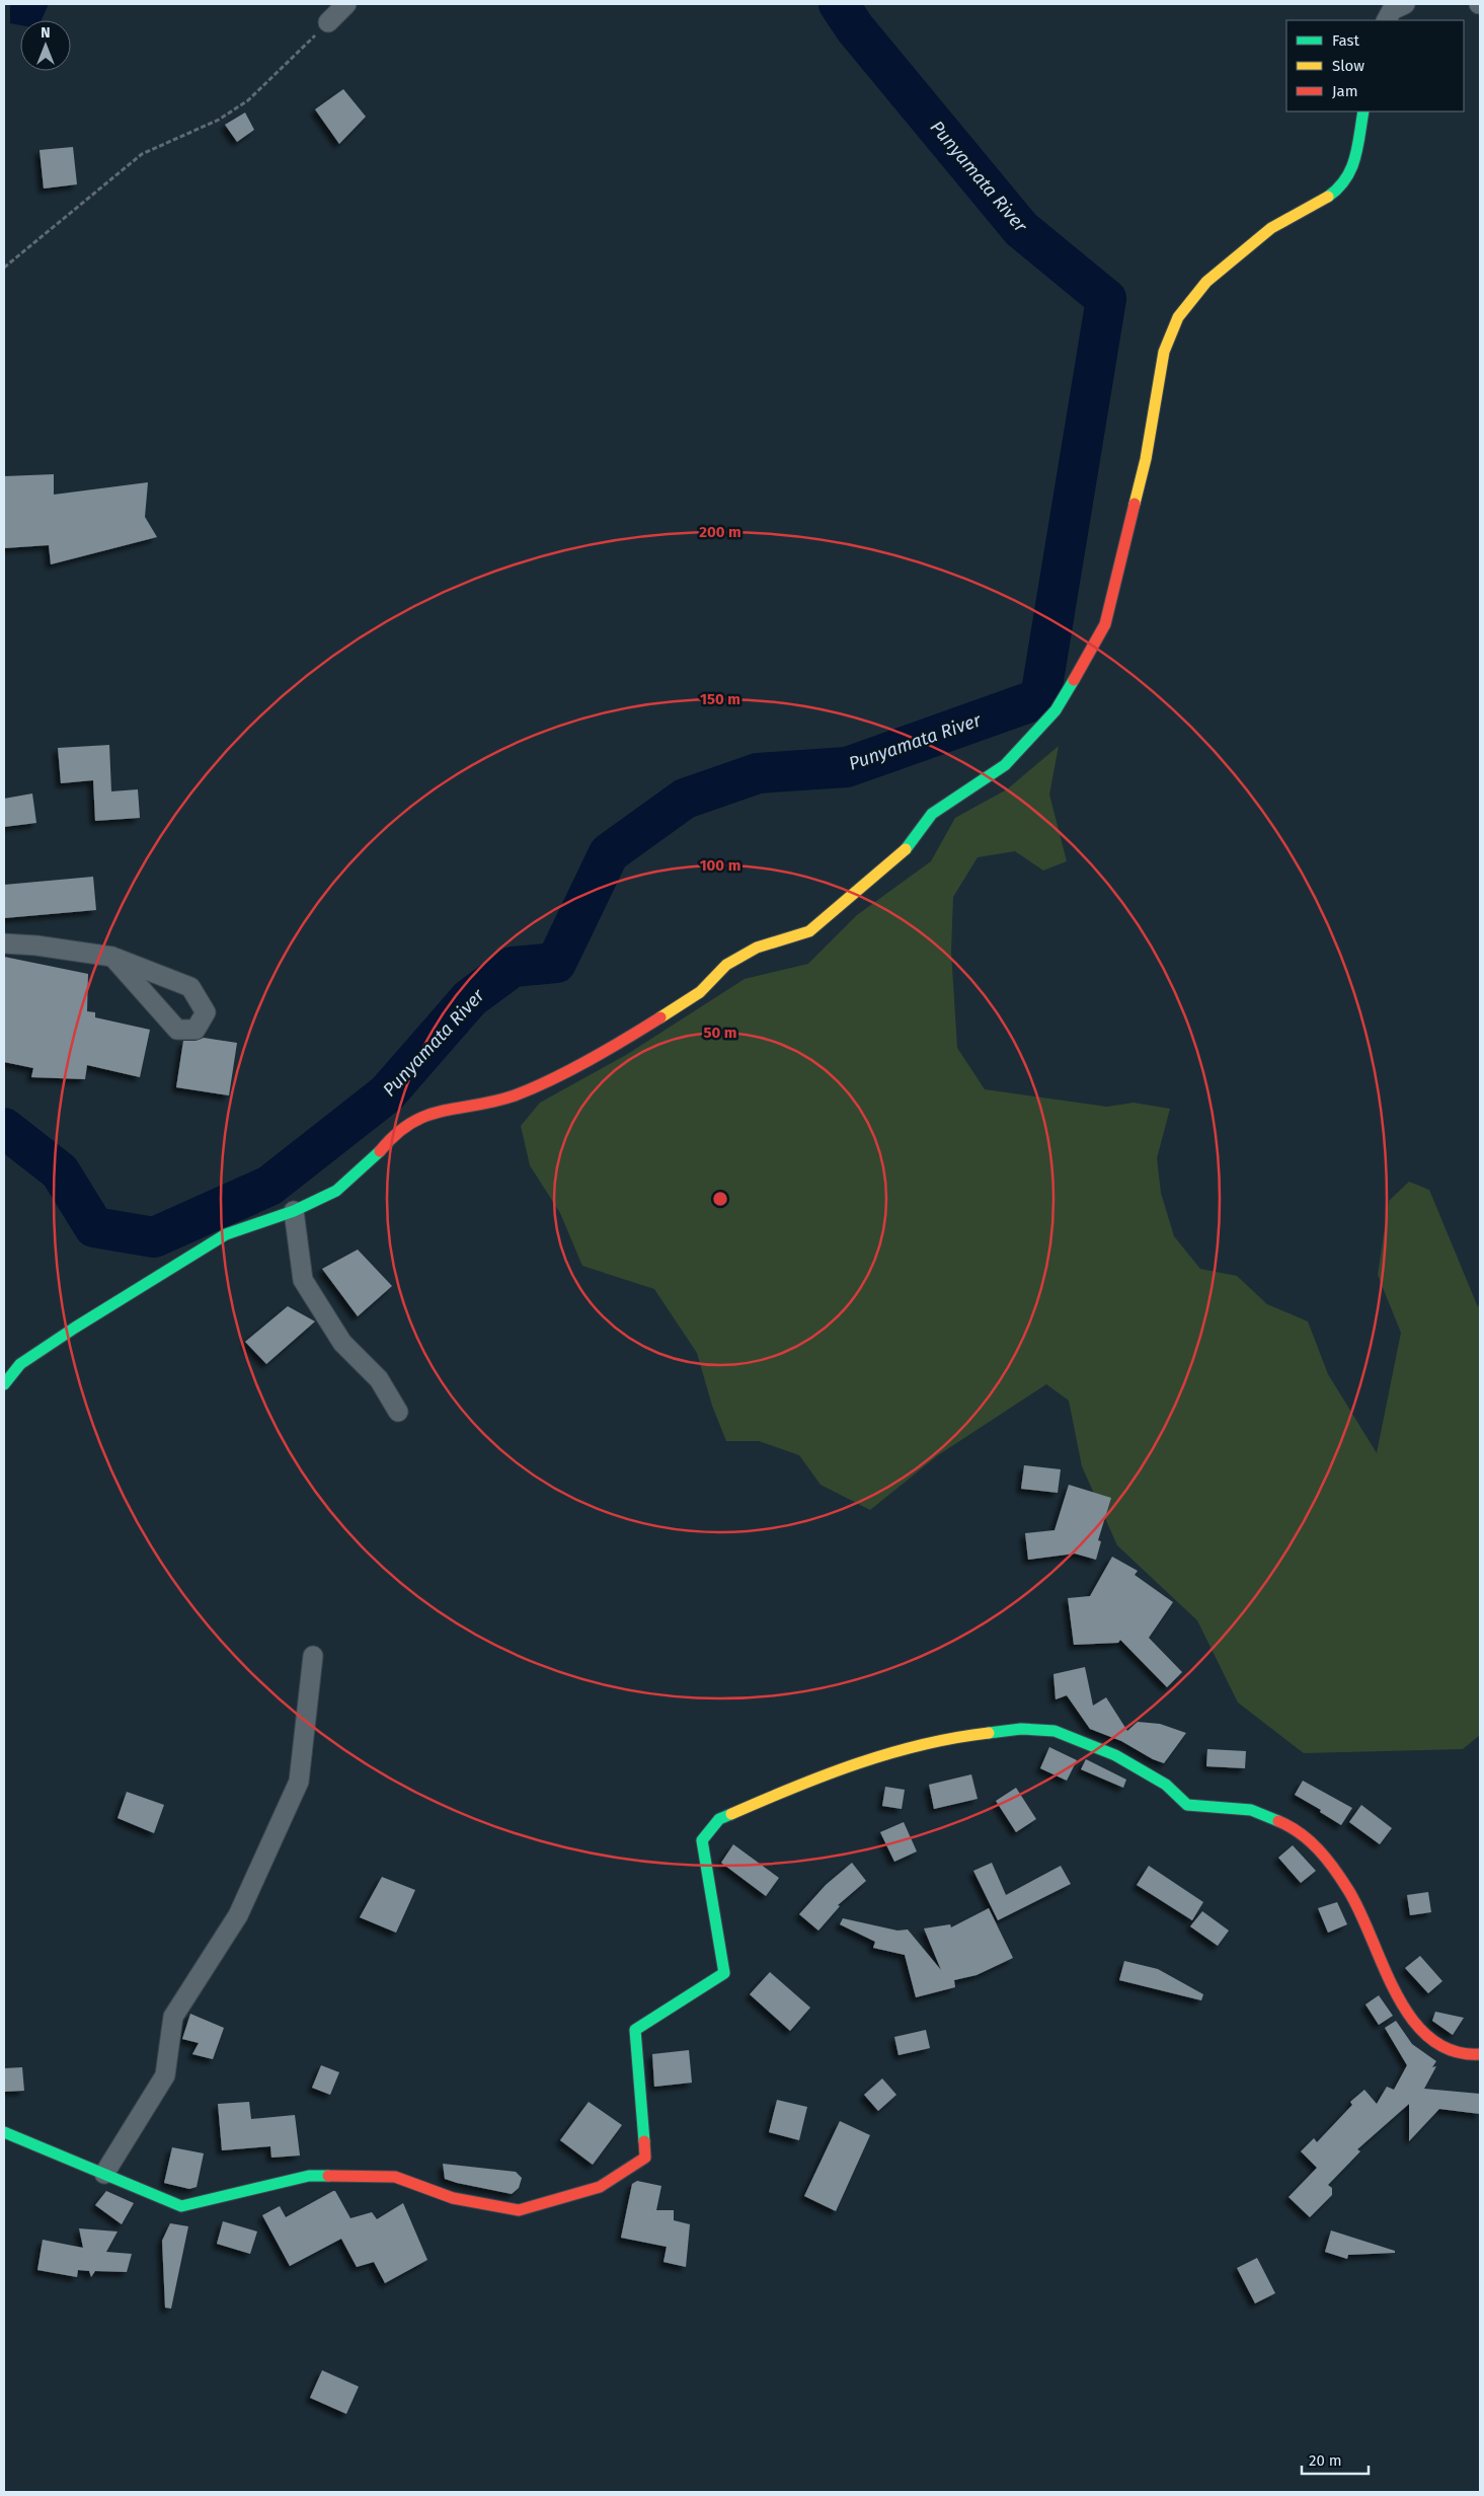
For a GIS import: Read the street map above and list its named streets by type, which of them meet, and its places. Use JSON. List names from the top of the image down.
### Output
{
  "water": ["Punyamata River"],
  "legend": ["Fast", "Slow", "Jam"],
  "scale_bar": "20 m",
  "north": "top",
  "rings": [
    "200 m",
    "150 m",
    "100 m",
    "50 m"
  ]
}
